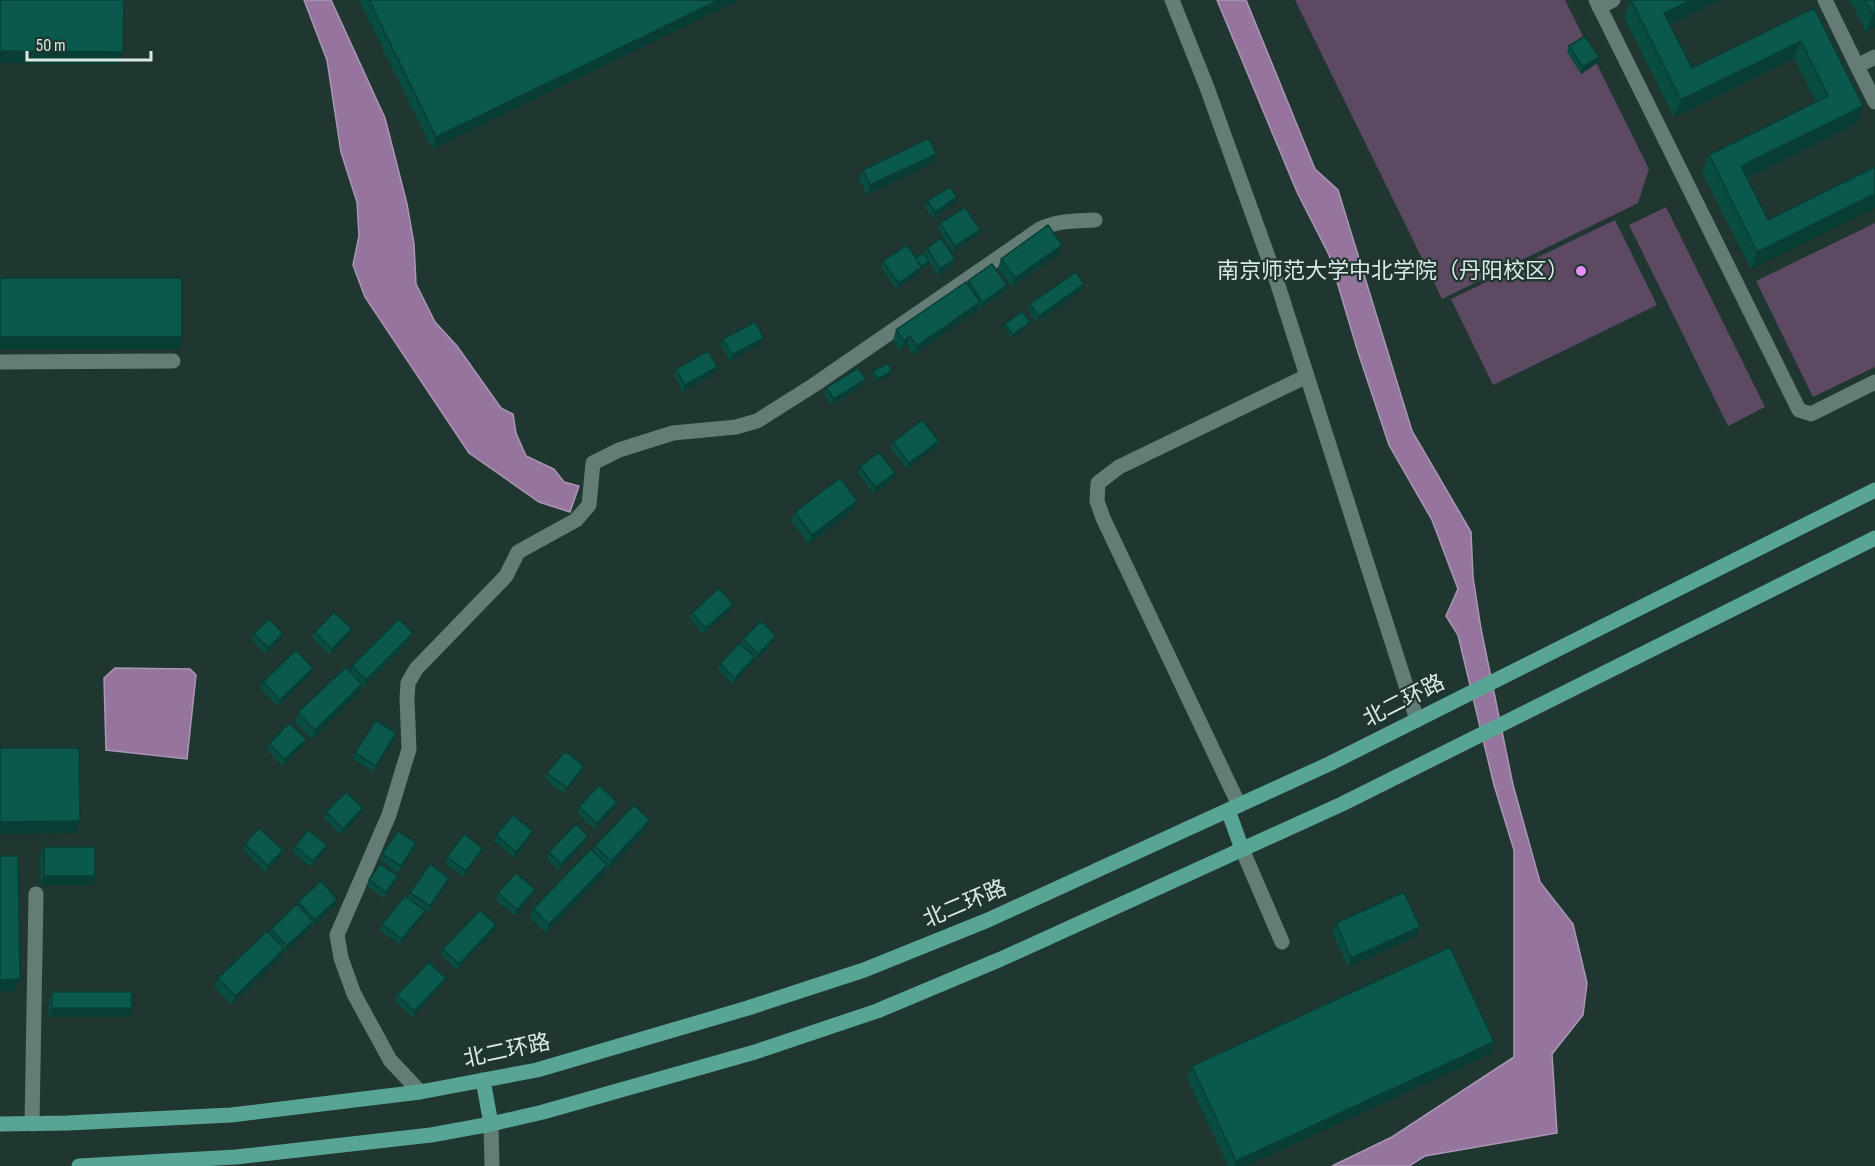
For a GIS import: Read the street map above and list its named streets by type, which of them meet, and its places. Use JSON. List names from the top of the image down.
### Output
{
  "streets": {
    "main road": ["北二环路"]
  },
  "places": ["南京师范大学中北学院（丹阳校区）"],
  "scale_bar": "50 m"
}
